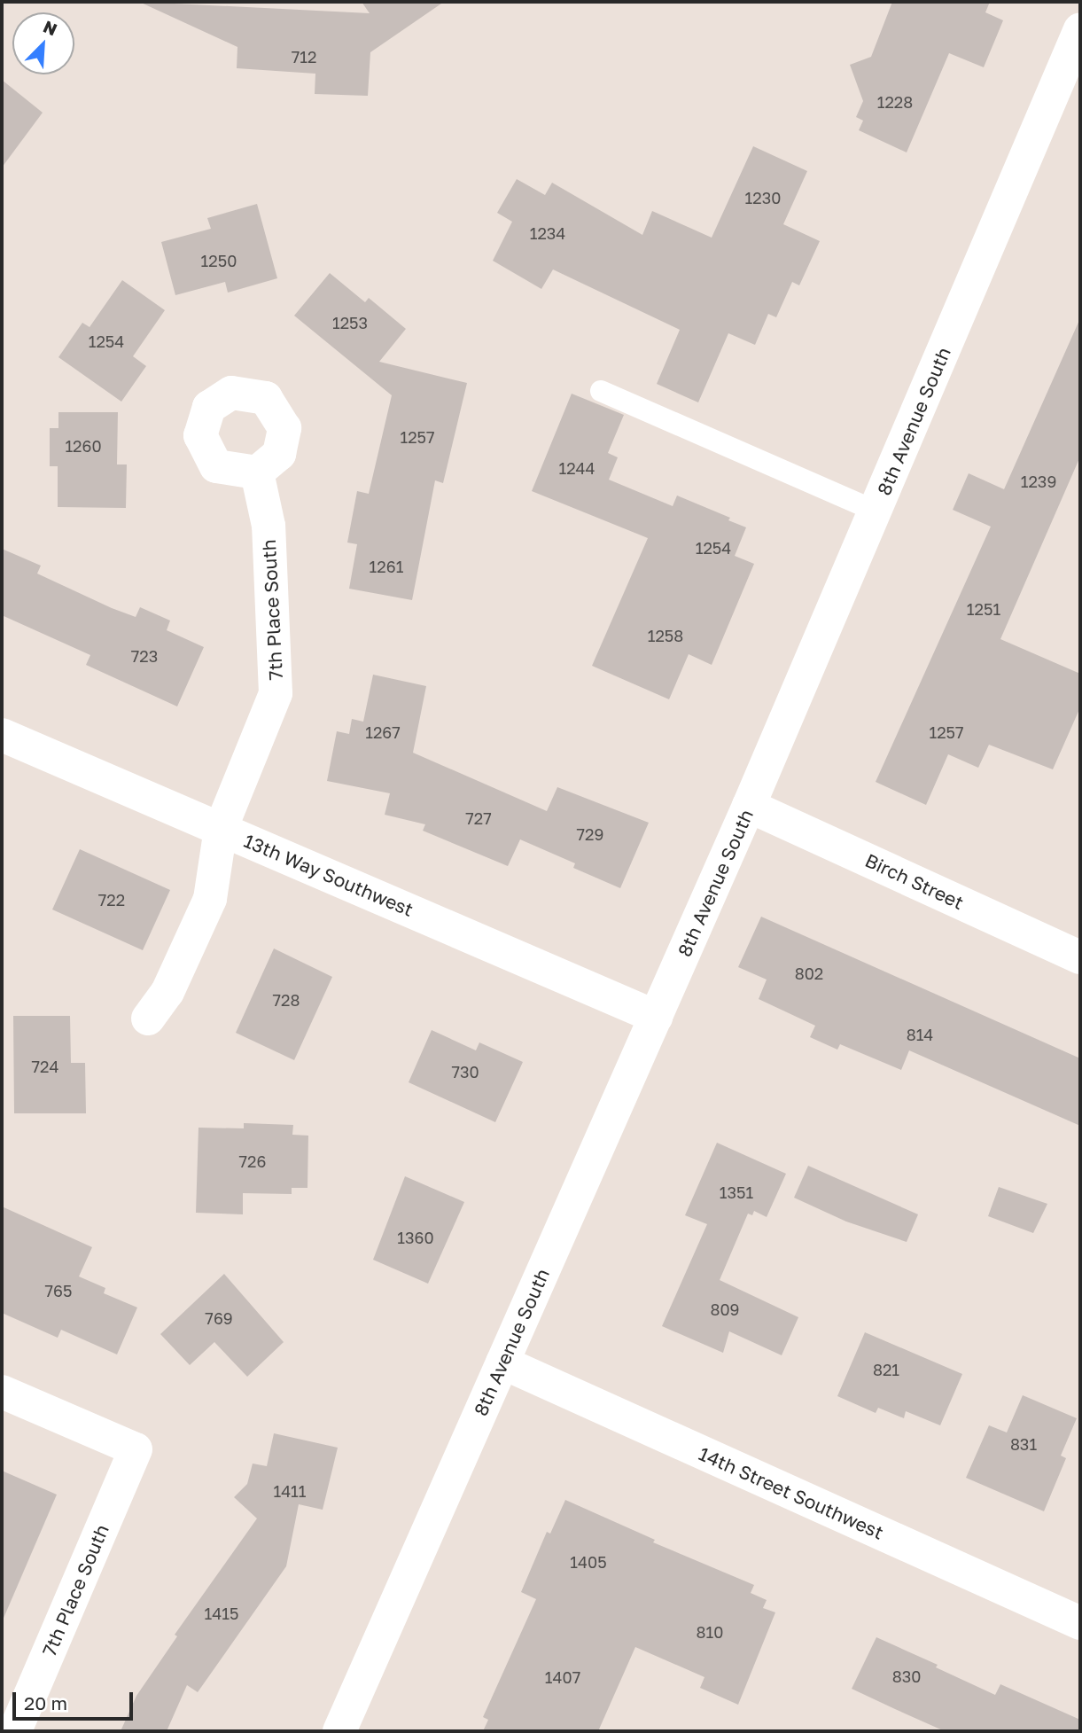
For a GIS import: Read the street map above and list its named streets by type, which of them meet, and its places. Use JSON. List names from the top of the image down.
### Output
{
  "streets": {
    "street": [
      "8th Avenue South",
      "7th Place South",
      "13th Way Southwest",
      "Birch Street",
      "14th Street Southwest"
    ]
  },
  "crossings": [
    ["8th Avenue South", "13th Way Southwest"],
    ["8th Avenue South", "Birch Street"],
    ["8th Avenue South", "14th Street Southwest"],
    ["7th Place South", "13th Way Southwest"]
  ],
  "house_numbers": [
    "712",
    "1228",
    "1230",
    "1234",
    "1250",
    "1253",
    "1254",
    "1257",
    "1260",
    "1244",
    "1239",
    "1254",
    "1261",
    "1251",
    "1258",
    "723",
    "1267",
    "1257",
    "727",
    "729",
    "722",
    "802",
    "728",
    "814",
    "724",
    "730",
    "726",
    "1351",
    "1360",
    "765",
    "809",
    "769",
    "821",
    "831",
    "1411",
    "1405",
    "1415",
    "810",
    "830",
    "1407"
  ],
  "scale_bar": "20 m",
  "north": "top right"
}
